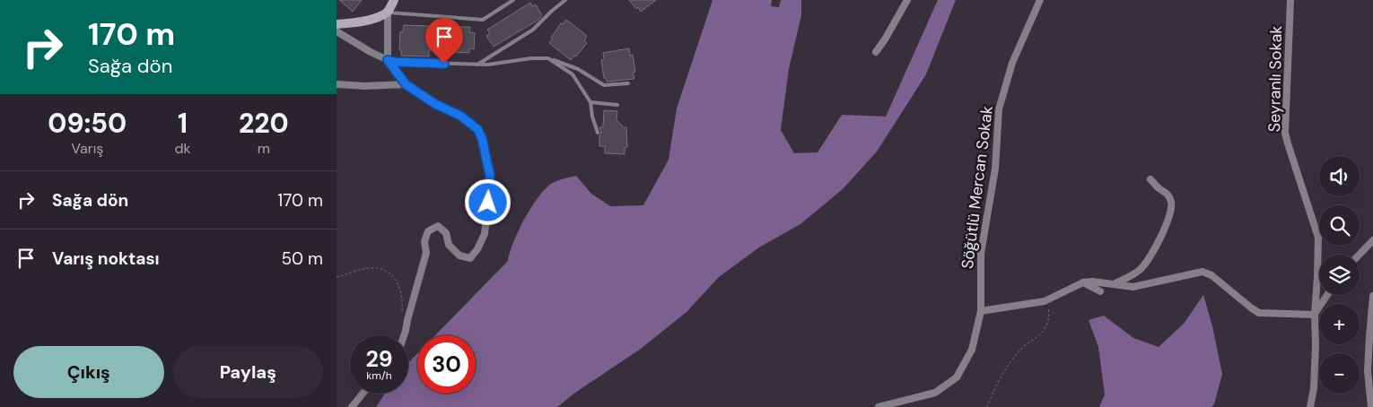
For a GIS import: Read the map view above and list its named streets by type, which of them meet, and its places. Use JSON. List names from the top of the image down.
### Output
{
  "streets": {
    "street": ["Seyranlı Sokak", "Söğütlü Mercan Sokak"]
  },
  "page": {
    "turn": ["170 m", "Sağa dön"],
    "eta": [
      "09:50",
      "Varış",
      "1",
      "dk",
      "220",
      "m"
    ],
    "map_buttons": ["+", "−"],
    "list": [
      {
        "name": "Sağa dön",
        "value": "170 m"
      },
      {
        "name": "Varış noktası",
        "value": "50 m"
      }
    ],
    "speed": "29 km/h",
    "limit": "30",
    "buttons": ["Çıkış", "Paylaş"]
  }
}
